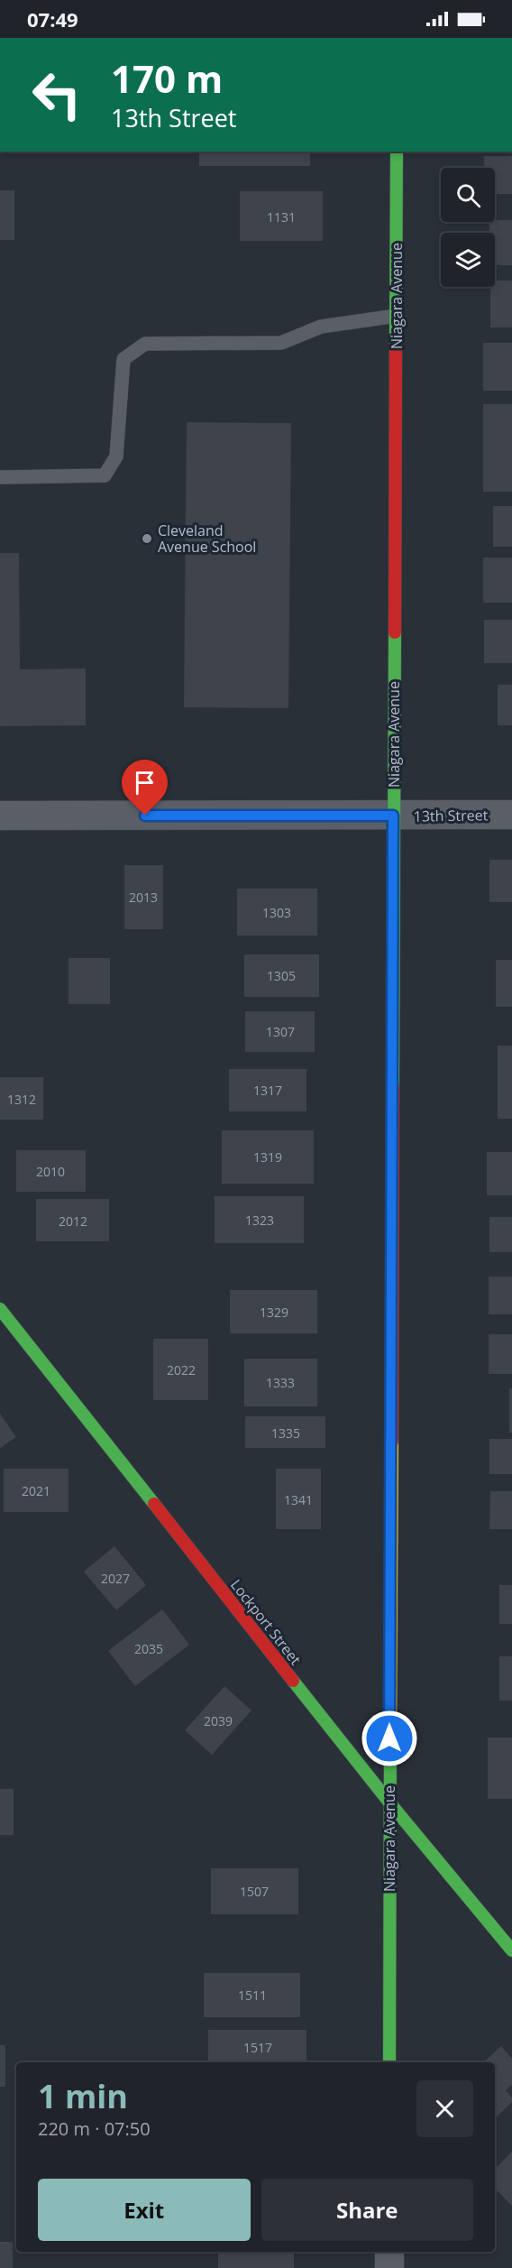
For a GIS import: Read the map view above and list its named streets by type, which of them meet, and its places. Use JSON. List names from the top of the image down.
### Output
{
  "streets": {
    "street": ["Niagara Avenue", "13th Street", "Lockport Street"]
  },
  "crossings": [
    ["Niagara Avenue", "13th Street"],
    ["Niagara Avenue", "Lockport Street"]
  ],
  "places": ["Cleveland Avenue School"],
  "house_numbers": [
    "1131",
    "2013",
    "1303",
    "1305",
    "1307",
    "1317",
    "1312",
    "1319",
    "2010",
    "1323",
    "2012",
    "1329",
    "2022",
    "1333",
    "1335",
    "2021",
    "1341",
    "2027",
    "2035",
    "2039",
    "1507",
    "1511",
    "1517"
  ],
  "page": {
    "status": "07:49",
    "turn": ["170 m", "13th Street"],
    "heading": ["1 min", "220 m · 07:50"],
    "buttons": ["Exit", "Share"]
  }
}
